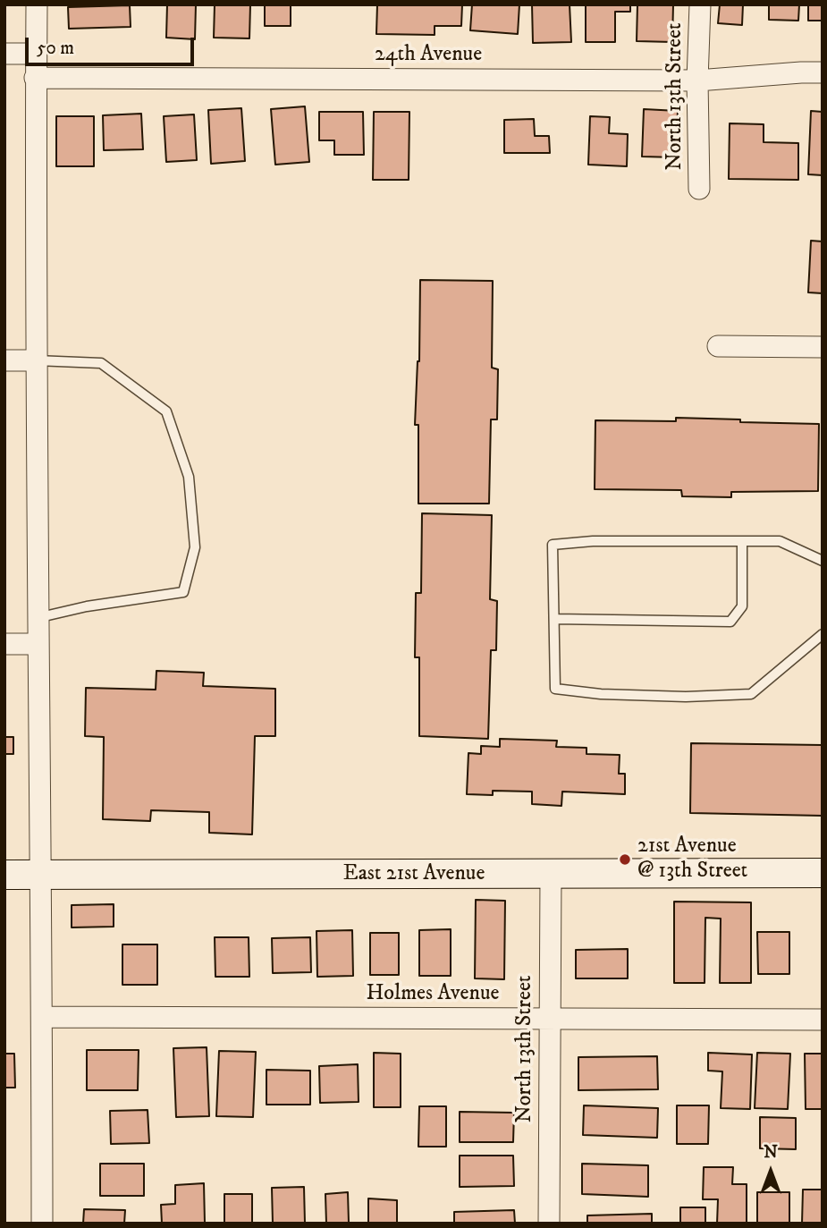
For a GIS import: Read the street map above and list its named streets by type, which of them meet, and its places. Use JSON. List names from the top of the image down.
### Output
{
  "streets": {
    "street": [
      "24th Avenue",
      "North 13th Street",
      "East 21st Avenue",
      "Holmes Avenue"
    ]
  },
  "crossings": [
    ["24th Avenue", "North 13th Street"],
    ["North 13th Street", "East 21st Avenue"],
    ["North 13th Street", "Holmes Avenue"]
  ],
  "places": ["21st Avenue @ 13th Street"],
  "scale_bar": "50 m",
  "north": "top"
}
